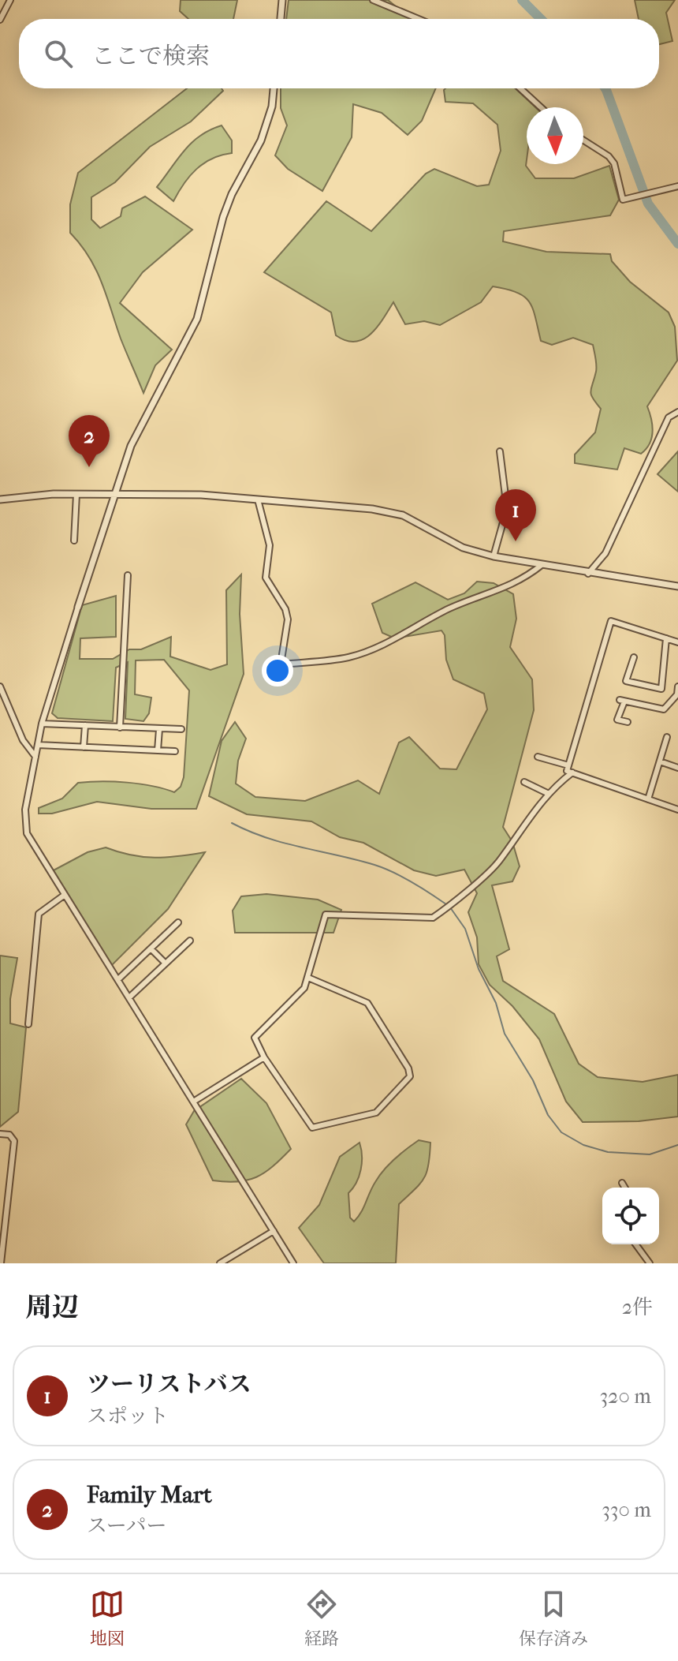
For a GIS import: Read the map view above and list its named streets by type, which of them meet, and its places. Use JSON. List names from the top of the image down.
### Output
{
  "north": "bottom",
  "page": {
    "search": "ここで検索",
    "pins": ["2", "1"],
    "heading": ["周辺", "2件"],
    "list": [
      {
        "mark": "1",
        "name": "ツーリストバス",
        "note": "スポット",
        "value": "320 m"
      },
      {
        "mark": "2",
        "name": "Family Mart",
        "note": "スーパー",
        "value": "330 m"
      }
    ],
    "nav": ["地図", "経路", "保存済み"]
  }
}
